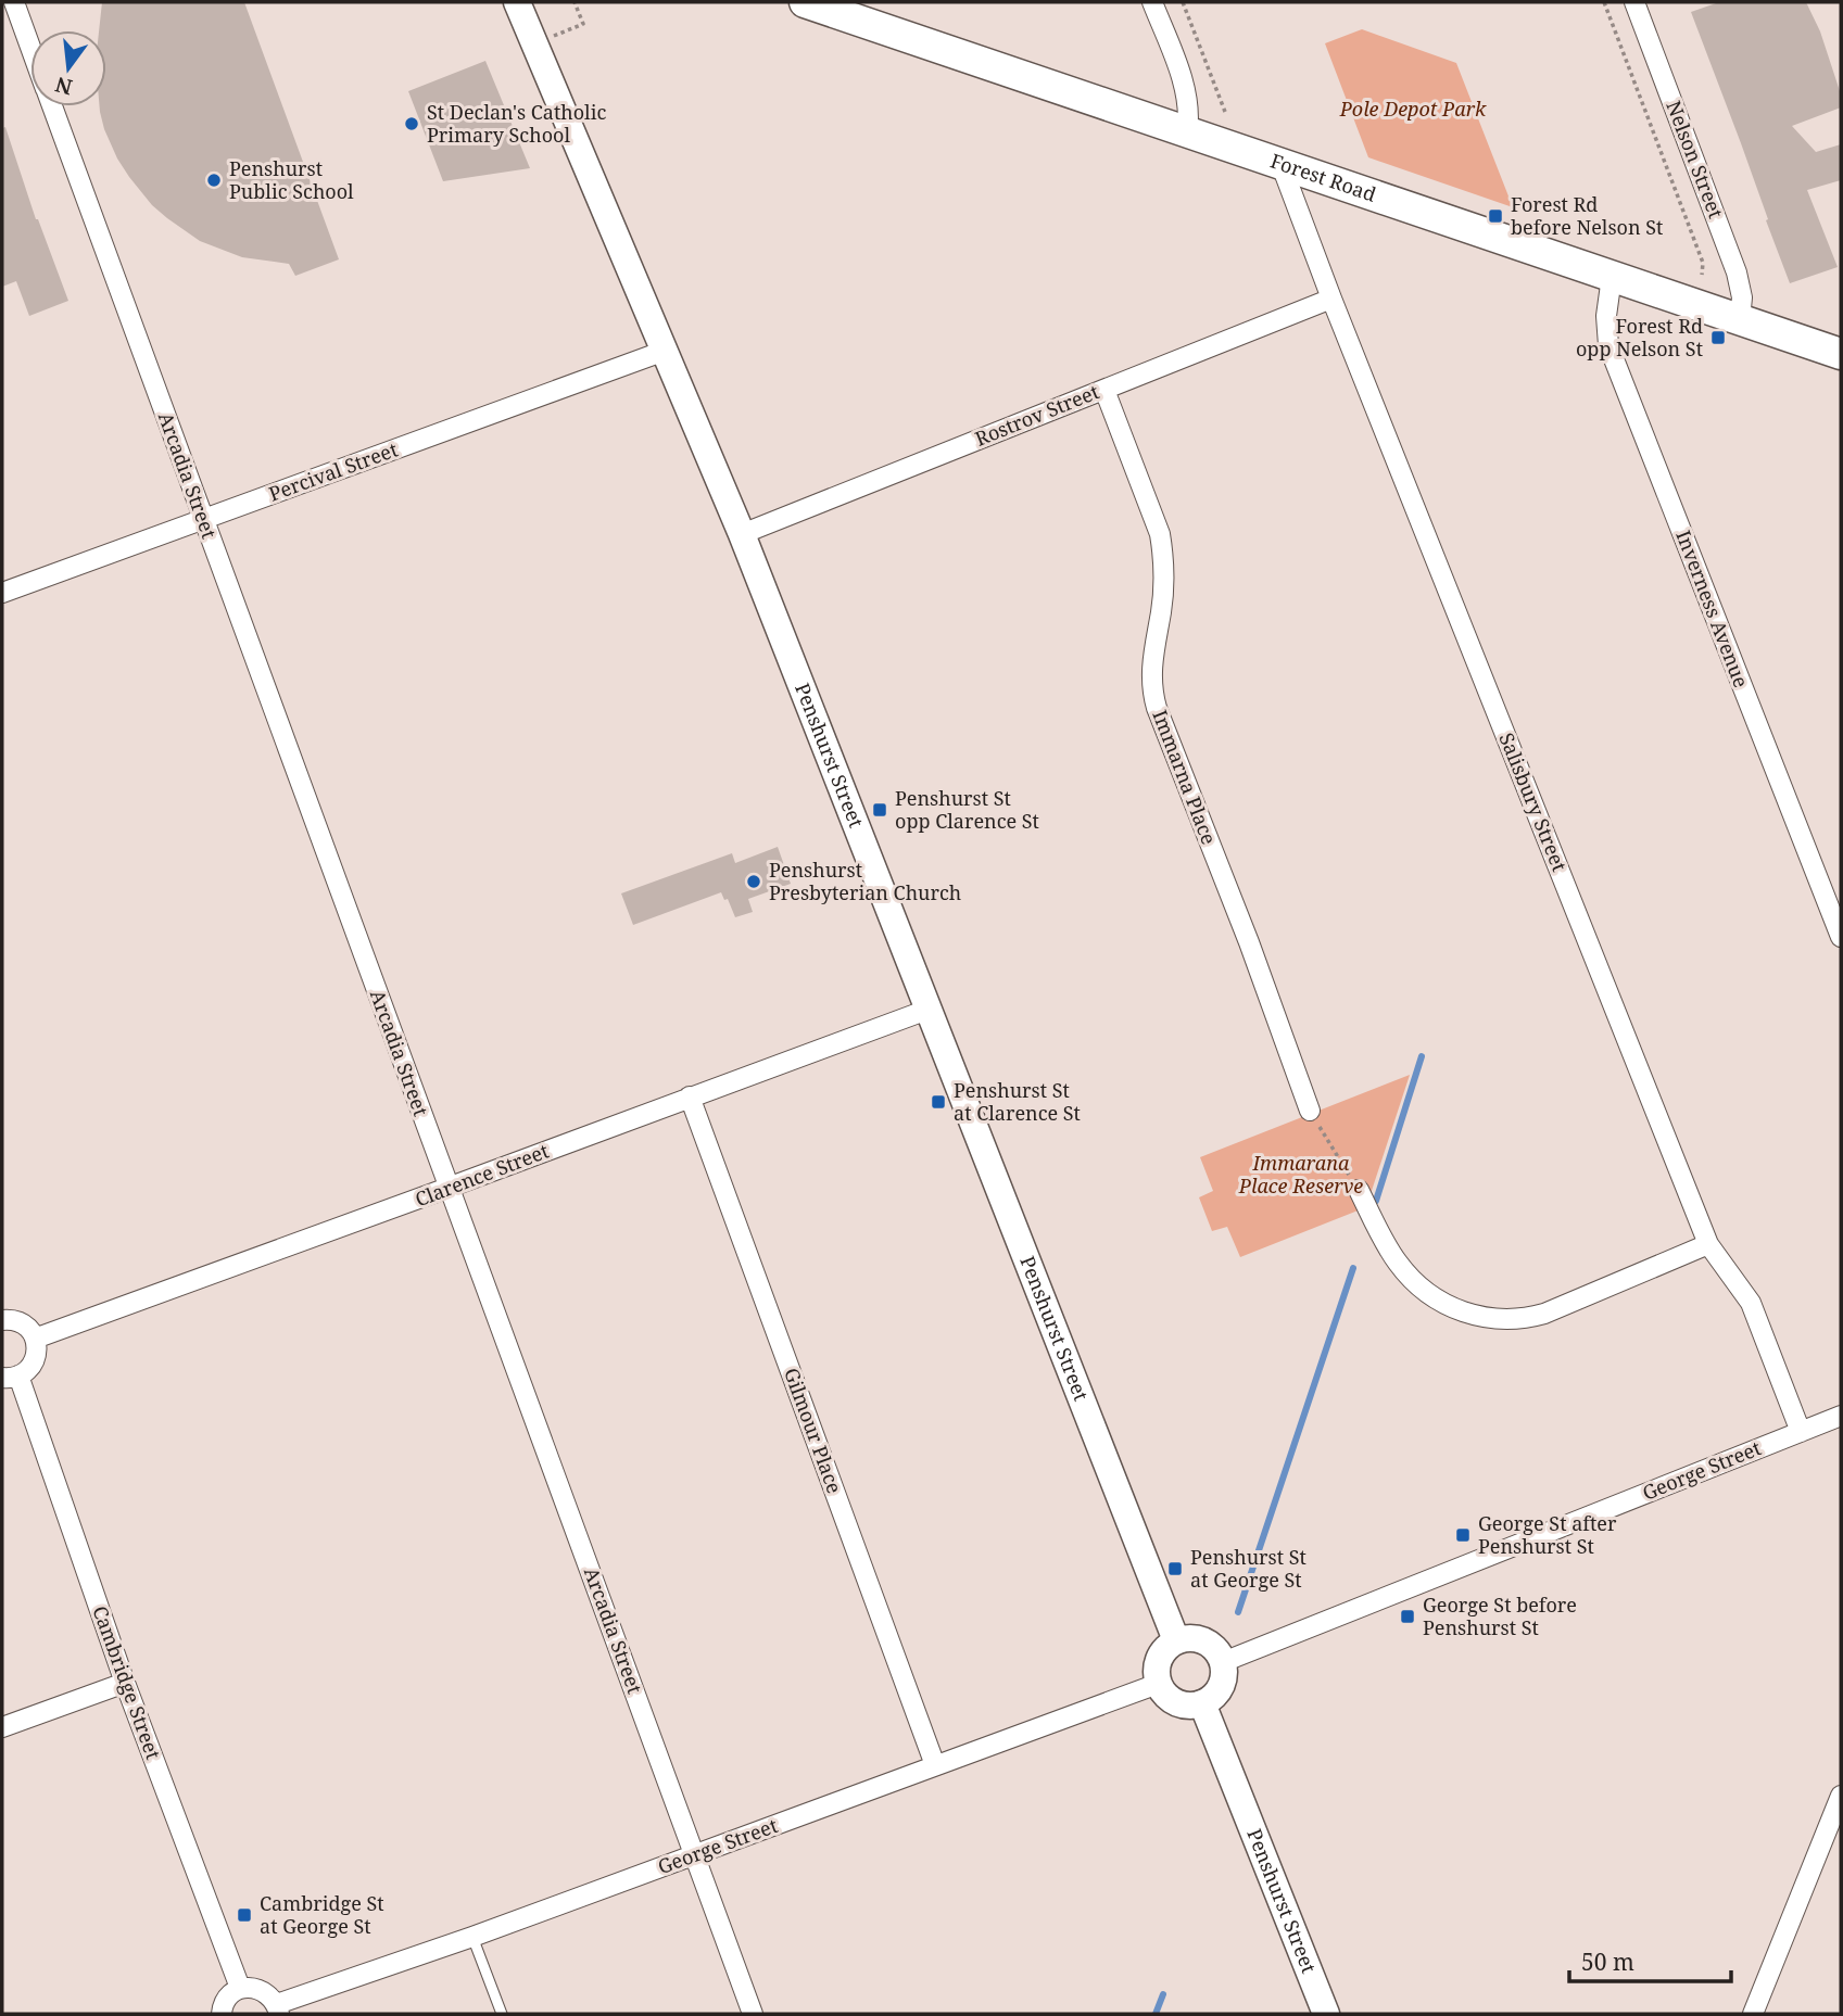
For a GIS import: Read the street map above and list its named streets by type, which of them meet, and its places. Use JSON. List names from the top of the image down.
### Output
{
  "streets": {
    "main road": ["Forest Road", "Penshurst Street"],
    "street": [
      "Nelson Street",
      "Rostrov Street",
      "Percival Street",
      "Arcadia Street",
      "Inverness Avenue",
      "Immarna Place",
      "Salisbury Street",
      "Clarence Street",
      "Gilmour Place",
      "George Street",
      "Cambridge Street"
    ]
  },
  "crossings": [
    ["Nelson Street", "Forest Road"],
    ["Forest Road", "Inverness Avenue"],
    ["Forest Road", "Salisbury Street"],
    ["Rostrov Street", "Penshurst Street"],
    ["Rostrov Street", "Immarna Place"],
    ["Rostrov Street", "Salisbury Street"],
    ["Percival Street", "Arcadia Street"],
    ["Percival Street", "Penshurst Street"],
    ["Arcadia Street", "Clarence Street"],
    ["Arcadia Street", "George Street"],
    ["Penshurst Street", "Clarence Street"],
    ["Penshurst Street", "George Street"],
    ["Salisbury Street", "George Street"],
    ["Clarence Street", "Gilmour Place"],
    ["Gilmour Place", "George Street"]
  ],
  "parks": ["Pole Depot Park", "Immarana Place Reserve"],
  "places": {
    "other": ["St Declan's Catholic Primary School", "Penshurst Public School", "Penshurst Presbyterian Church"],
    "transit": [
      "Forest Rd before Nelson St",
      "Forest Rd opp Nelson St",
      "Penshurst St opp Clarence St",
      "Penshurst St at Clarence St",
      "George St after Penshurst St",
      "Penshurst St at George St",
      "George St before Penshurst St",
      "Cambridge St at George St"
    ]
  },
  "scale_bar": "50 m",
  "north": "bottom"
}
